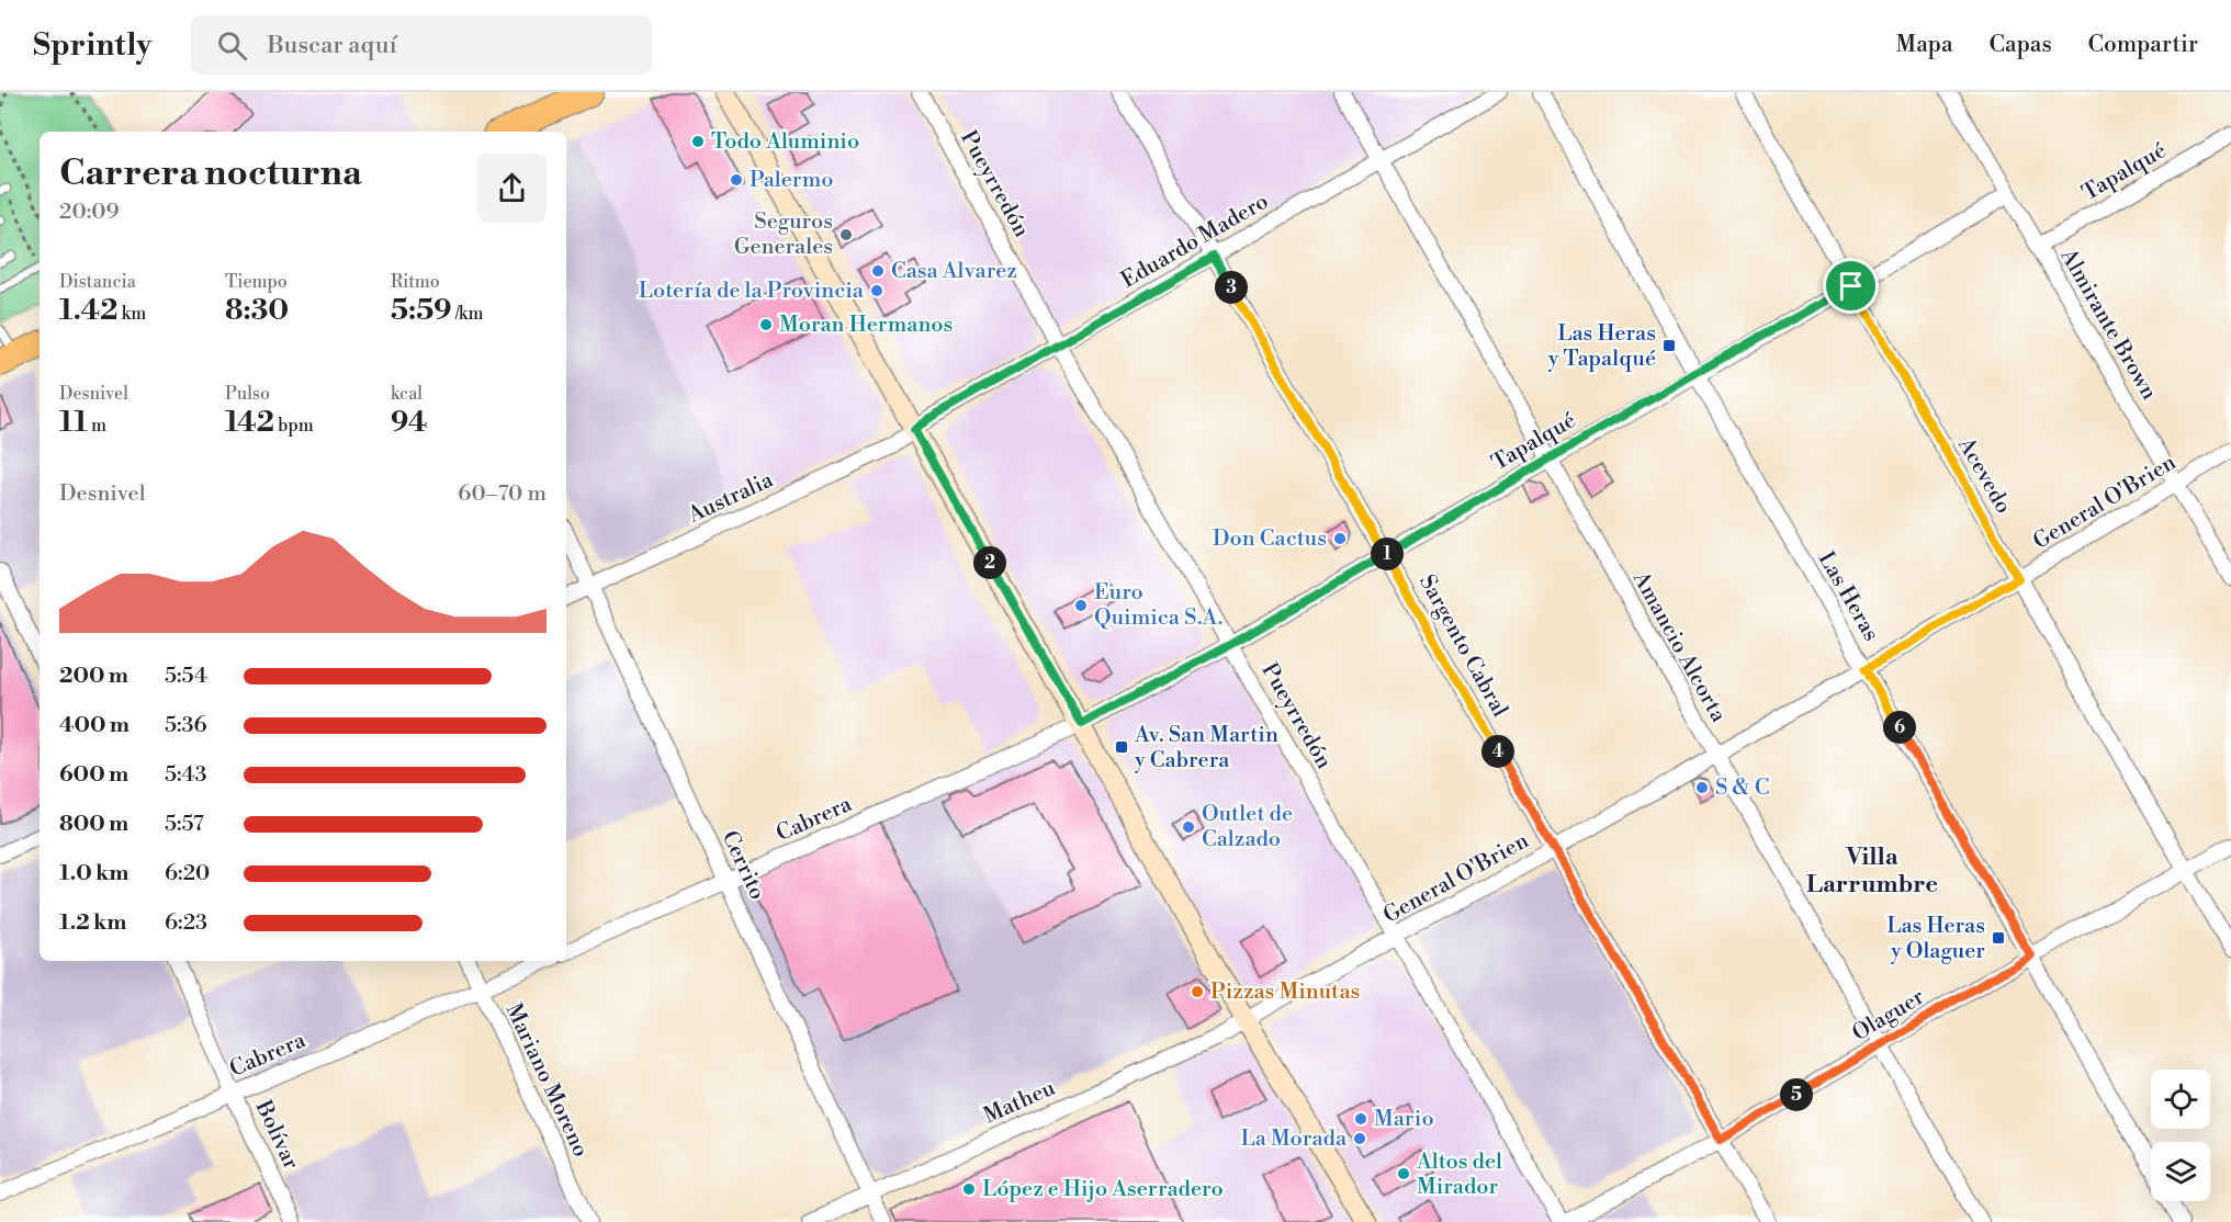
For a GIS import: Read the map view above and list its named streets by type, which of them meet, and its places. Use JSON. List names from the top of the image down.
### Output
{
  "streets": {
    "street": [
      "Tapalqué",
      "Pueyrredón",
      "Eduardo Madero",
      "Almirante Brown",
      "Acevedo",
      "Australia",
      "General O'Brien",
      "Las Heras",
      "Sargento Cabral",
      "Amancio Alcorta",
      "Cabrera",
      "Cerrito",
      "Olaguer",
      "Mariano Moreno",
      "Matheu",
      "Bolívar"
    ]
  },
  "crossings": [
    ["Tapalqué", "Pueyrredón"],
    ["Tapalqué", "Almirante Brown"],
    ["Tapalqué", "Acevedo"],
    ["Tapalqué", "Las Heras"],
    ["Tapalqué", "Sargento Cabral"],
    ["Tapalqué", "Amancio Alcorta"],
    ["Tapalqué", "Cabrera"],
    ["Pueyrredón", "Eduardo Madero"],
    ["Pueyrredón", "General O'Brien"],
    ["Eduardo Madero", "Australia"],
    ["Eduardo Madero", "Sargento Cabral"],
    ["Eduardo Madero", "Amancio Alcorta"],
    ["Almirante Brown", "General O'Brien"],
    ["Acevedo", "General O'Brien"],
    ["Acevedo", "Olaguer"],
    ["Australia", "Cerrito"],
    ["General O'Brien", "Las Heras"],
    ["General O'Brien", "Sargento Cabral"],
    ["General O'Brien", "Amancio Alcorta"],
    ["General O'Brien", "Matheu"],
    ["Las Heras", "Olaguer"],
    ["Sargento Cabral", "Olaguer"],
    ["Amancio Alcorta", "Olaguer"],
    ["Cabrera", "Cerrito"],
    ["Cabrera", "Mariano Moreno"],
    ["Cabrera", "Bolívar"],
    ["Cerrito", "Matheu"]
  ],
  "districts": ["Villa Larrumbre"],
  "places": {
    "other": [
      "Todo Aluminio",
      "Palermo",
      "Seguros Generales",
      "Casa Alvarez",
      "Lotería de la Provincia",
      "Moran Hermanos",
      "Don Cactus",
      "Euro Quimica S.A.",
      "S & C",
      "Outlet de Calzado",
      "Pizzas Minutas",
      "Mario",
      "La Morada",
      "Altos del Mirador",
      "López e Hijo Aserradero"
    ],
    "transit": ["Las Heras y Tapalqué", "Av. San Martin y Cabrera", "Las Heras y Olaguer"]
  },
  "page": {
    "header": "Sprintly",
    "search": "Buscar aquí",
    "nav": ["Mapa", "Capas", "Compartir"],
    "heading": ["Carrera nocturna", "20:09"],
    "stats": [
      ["Distancia", "1.42 km"],
      ["Tiempo", "8:30"],
      ["Ritmo", "5:59 /km"],
      ["Desnivel", "11 m"],
      ["Pulso", "142 bpm"],
      ["kcal", "94"]
    ],
    "pins": [
      "3",
      "1",
      "2",
      "6",
      "4",
      "5"
    ],
    "chart": ["Desnivel", "60–70 m"],
    "list": [
      {
        "name": "200 m",
        "note": "5:54"
      },
      {
        "name": "400 m",
        "note": "5:36"
      },
      {
        "name": "600 m",
        "note": "5:43"
      },
      {
        "name": "800 m",
        "note": "5:57"
      },
      {
        "name": "1.0 km",
        "note": "6:20"
      },
      {
        "name": "1.2 km",
        "note": "6:23"
      }
    ]
  }
}
